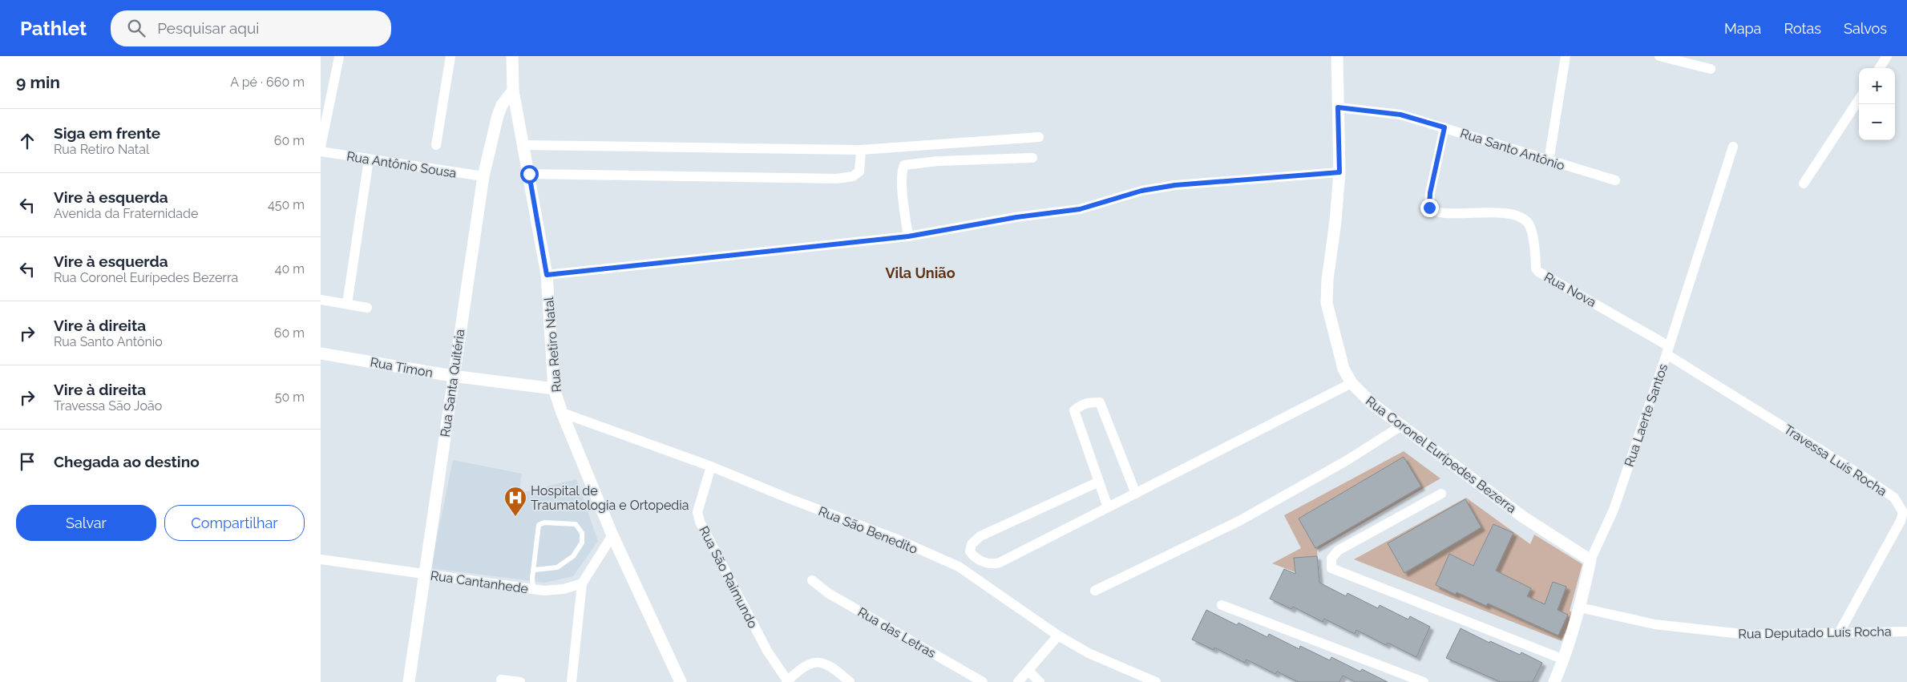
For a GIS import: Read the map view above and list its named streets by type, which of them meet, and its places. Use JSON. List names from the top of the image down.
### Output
{
  "streets": {
    "street": [
      "Rua Santo Antônio",
      "Rua Antônio Sousa",
      "Rua Nova",
      "Rua Retiro Natal",
      "Rua Timon",
      "Rua Santa Quitéria",
      "Rua Laerte Santos",
      "Rua Coronel Eurípedes Bezerra",
      "Travessa Luís Rocha",
      "Rua São Benedito",
      "Rua São Raimundo",
      "Rua Cantanhede",
      "Rua das Letras",
      "Rua Deputado Luís Rocha"
    ]
  },
  "crossings": [
    ["Rua Santo Antônio", "Rua Nova"],
    ["Rua Santo Antônio", "Rua Coronel Eurípedes Bezerra"],
    ["Rua Antônio Sousa", "Rua Santa Quitéria"],
    ["Rua Nova", "Rua Laerte Santos"],
    ["Rua Nova", "Travessa Luís Rocha"],
    ["Rua Retiro Natal", "Rua Timon"],
    ["Rua Retiro Natal", "Rua Santa Quitéria"],
    ["Rua Retiro Natal", "Rua São Benedito"],
    ["Rua Timon", "Rua Santa Quitéria"],
    ["Rua Santa Quitéria", "Rua Cantanhede"],
    ["Rua Laerte Santos", "Rua Coronel Eurípedes Bezerra"],
    ["Rua Laerte Santos", "Travessa Luís Rocha"],
    ["Rua Laerte Santos", "Rua Deputado Luís Rocha"],
    ["Travessa Luís Rocha", "Rua Deputado Luís Rocha"],
    ["Rua São Benedito", "Rua São Raimundo"]
  ],
  "districts": ["Vila União"],
  "places": {
    "hospital": ["Hospital de Traumatologia e Ortopedia"]
  },
  "page": {
    "header": "Pathlet",
    "search": "Pesquisar aqui",
    "nav": ["Mapa", "Rotas", "Salvos"],
    "heading": ["9 min", "A pé · 660 m"],
    "map_buttons": ["+", "−"],
    "list": [
      ["Siga em frente", "Rua Retiro Natal", "60 m"],
      ["Vire à esquerda", "Avenida da Fraternidade", "450 m"],
      ["Vire à esquerda", "Rua Coronel Eurípedes Bezerra", "40 m"],
      ["Vire à direita", "Rua Santo Antônio", "60 m"],
      ["Vire à direita", "Travessa São João", "50 m"],
      "Chegada ao destino"
    ],
    "buttons": ["Salvar", "Compartilhar"]
  }
}
